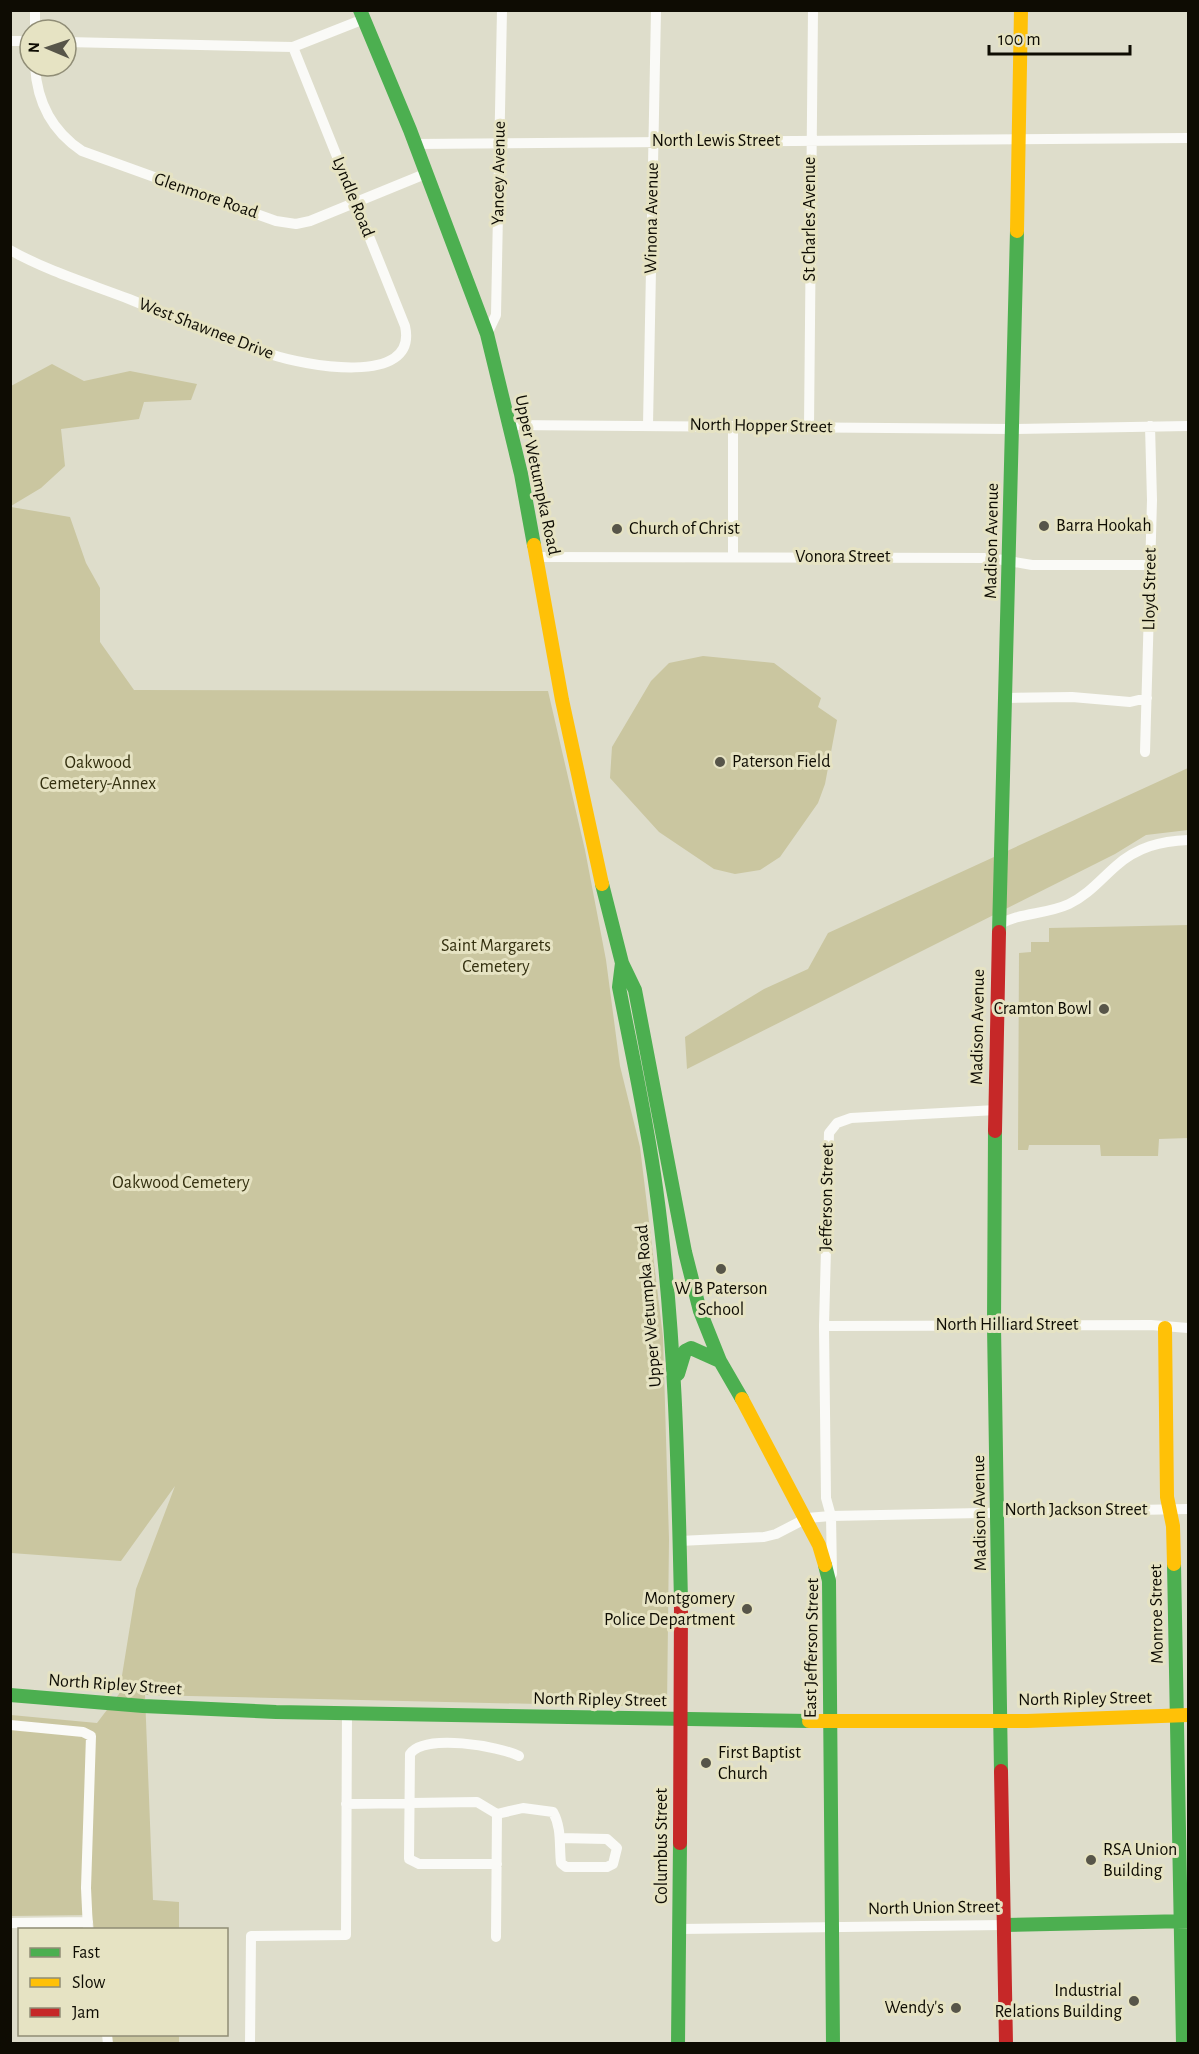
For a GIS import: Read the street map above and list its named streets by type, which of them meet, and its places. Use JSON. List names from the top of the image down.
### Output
{
  "streets": {
    "main road": [
      "Upper Wetumpka Road",
      "Madison Avenue",
      "Monroe Street",
      "East Jefferson Street",
      "North Ripley Street",
      "Columbus Street",
      "North Union Street"
    ],
    "street": [
      "North Lewis Street",
      "Yancey Avenue",
      "Glenmore Road",
      "Lyndle Road",
      "Winona Avenue",
      "St Charles Avenue",
      "West Shawnee Drive",
      "North Hopper Street",
      "Vonora Street",
      "Lloyd Street",
      "Jefferson Street",
      "North Hilliard Street",
      "North Jackson Street"
    ]
  },
  "crossings": [
    ["North Lewis Street", "Yancey Avenue"],
    ["North Lewis Street", "Winona Avenue"],
    ["North Lewis Street", "St Charles Avenue"],
    ["North Lewis Street", "Upper Wetumpka Road"],
    ["North Lewis Street", "Madison Avenue"],
    ["Yancey Avenue", "Upper Wetumpka Road"],
    ["Glenmore Road", "Lyndle Road"],
    ["Glenmore Road", "Upper Wetumpka Road"],
    ["Lyndle Road", "West Shawnee Drive"],
    ["Winona Avenue", "North Hopper Street"],
    ["St Charles Avenue", "North Hopper Street"],
    ["North Hopper Street", "Upper Wetumpka Road"],
    ["North Hopper Street", "Madison Avenue"],
    ["North Hopper Street", "Lloyd Street"],
    ["Upper Wetumpka Road", "Vonora Street"],
    ["Upper Wetumpka Road", "North Jackson Street"],
    ["Upper Wetumpka Road", "East Jefferson Street"],
    ["Upper Wetumpka Road", "Columbus Street"],
    ["Madison Avenue", "Vonora Street"],
    ["Madison Avenue", "Jefferson Street"],
    ["Madison Avenue", "North Hilliard Street"],
    ["Madison Avenue", "North Jackson Street"],
    ["Madison Avenue", "North Ripley Street"],
    ["Madison Avenue", "North Union Street"],
    ["Vonora Street", "Lloyd Street"],
    ["Jefferson Street", "North Hilliard Street"],
    ["Jefferson Street", "East Jefferson Street"],
    ["North Hilliard Street", "Monroe Street"],
    ["North Hilliard Street", "East Jefferson Street"],
    ["North Jackson Street", "Monroe Street"],
    ["North Jackson Street", "East Jefferson Street"],
    ["Monroe Street", "North Ripley Street"],
    ["Monroe Street", "North Union Street"],
    ["East Jefferson Street", "North Ripley Street"],
    ["East Jefferson Street", "North Union Street"],
    ["North Ripley Street", "Columbus Street"],
    ["Columbus Street", "North Union Street"]
  ],
  "parks": ["Oakwood Cemetery-Annex", "Saint Margarets Cemetery", "Oakwood Cemetery"],
  "places": [
    "Barra Hookah",
    "Church of Christ",
    "Paterson Field",
    "Cramton Bowl",
    "W B Paterson School",
    "Montgomery Police Department",
    "First Baptist Church",
    "RSA Union Building",
    "Industrial Relations Building",
    "Wendy's"
  ],
  "legend": ["Fast", "Slow", "Jam"],
  "scale_bar": "100 m",
  "north": "left"
}
